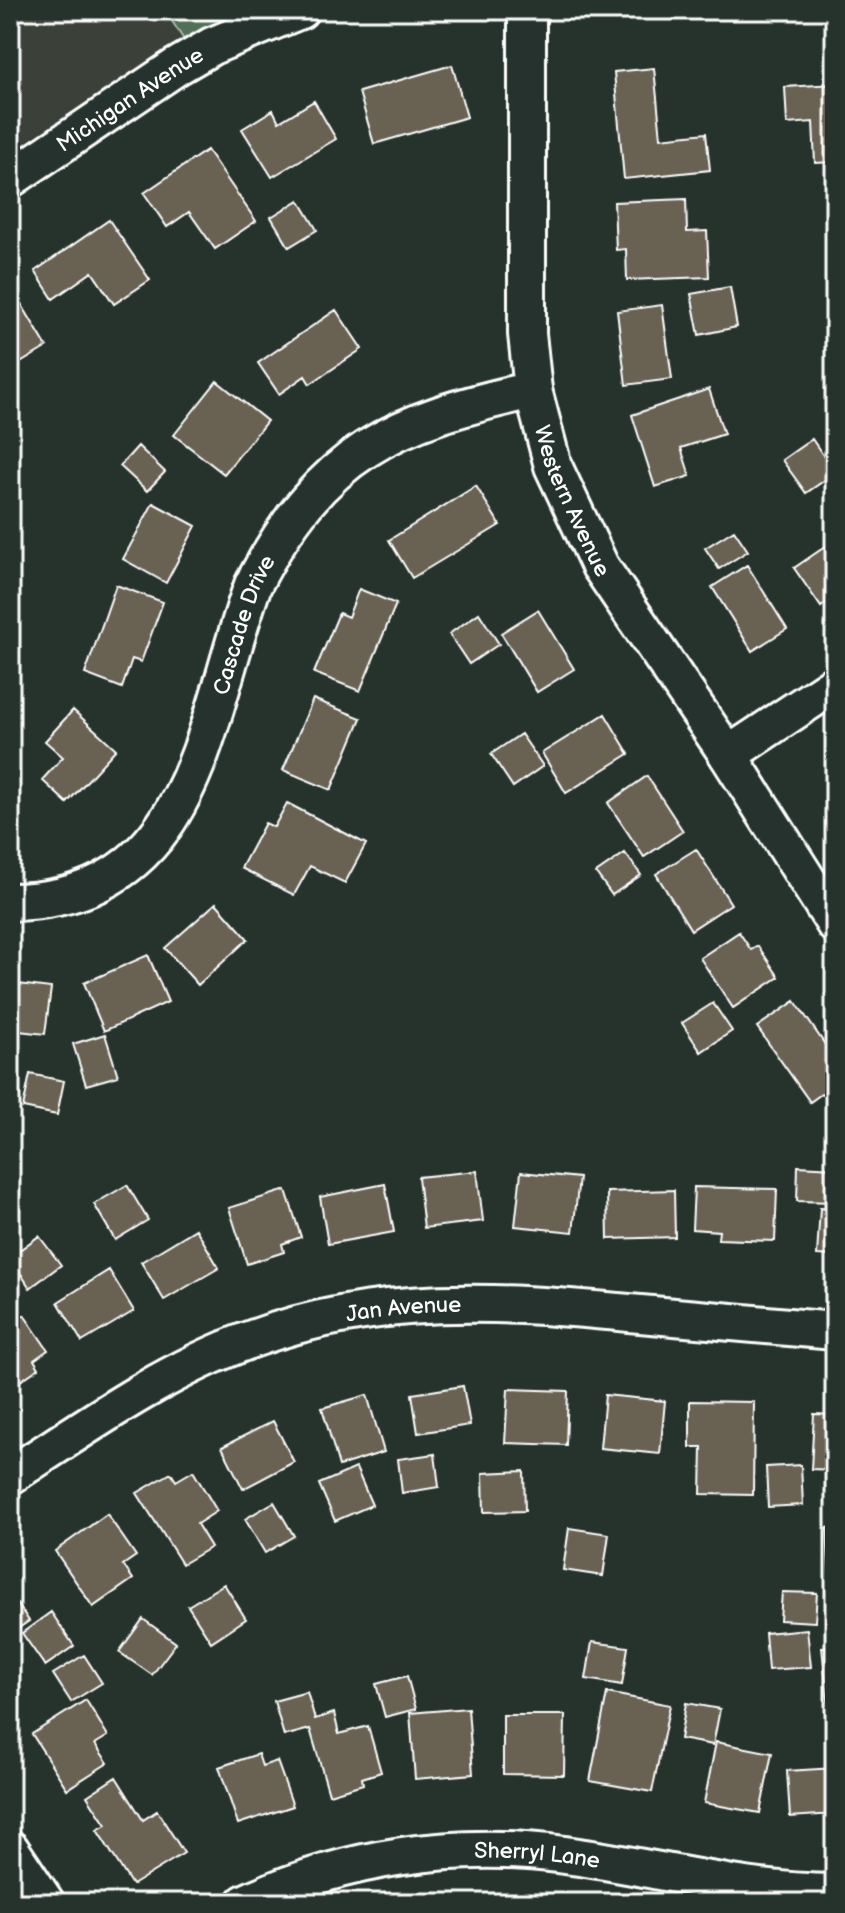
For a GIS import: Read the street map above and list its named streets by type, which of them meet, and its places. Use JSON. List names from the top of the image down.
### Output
{
  "streets": {
    "street": [
      "Michigan Avenue",
      "Western Avenue",
      "Cascade Drive",
      "Jan Avenue",
      "Sherryl Lane"
    ]
  },
  "crossings": [
    ["Western Avenue", "Cascade Drive"]
  ]
}
